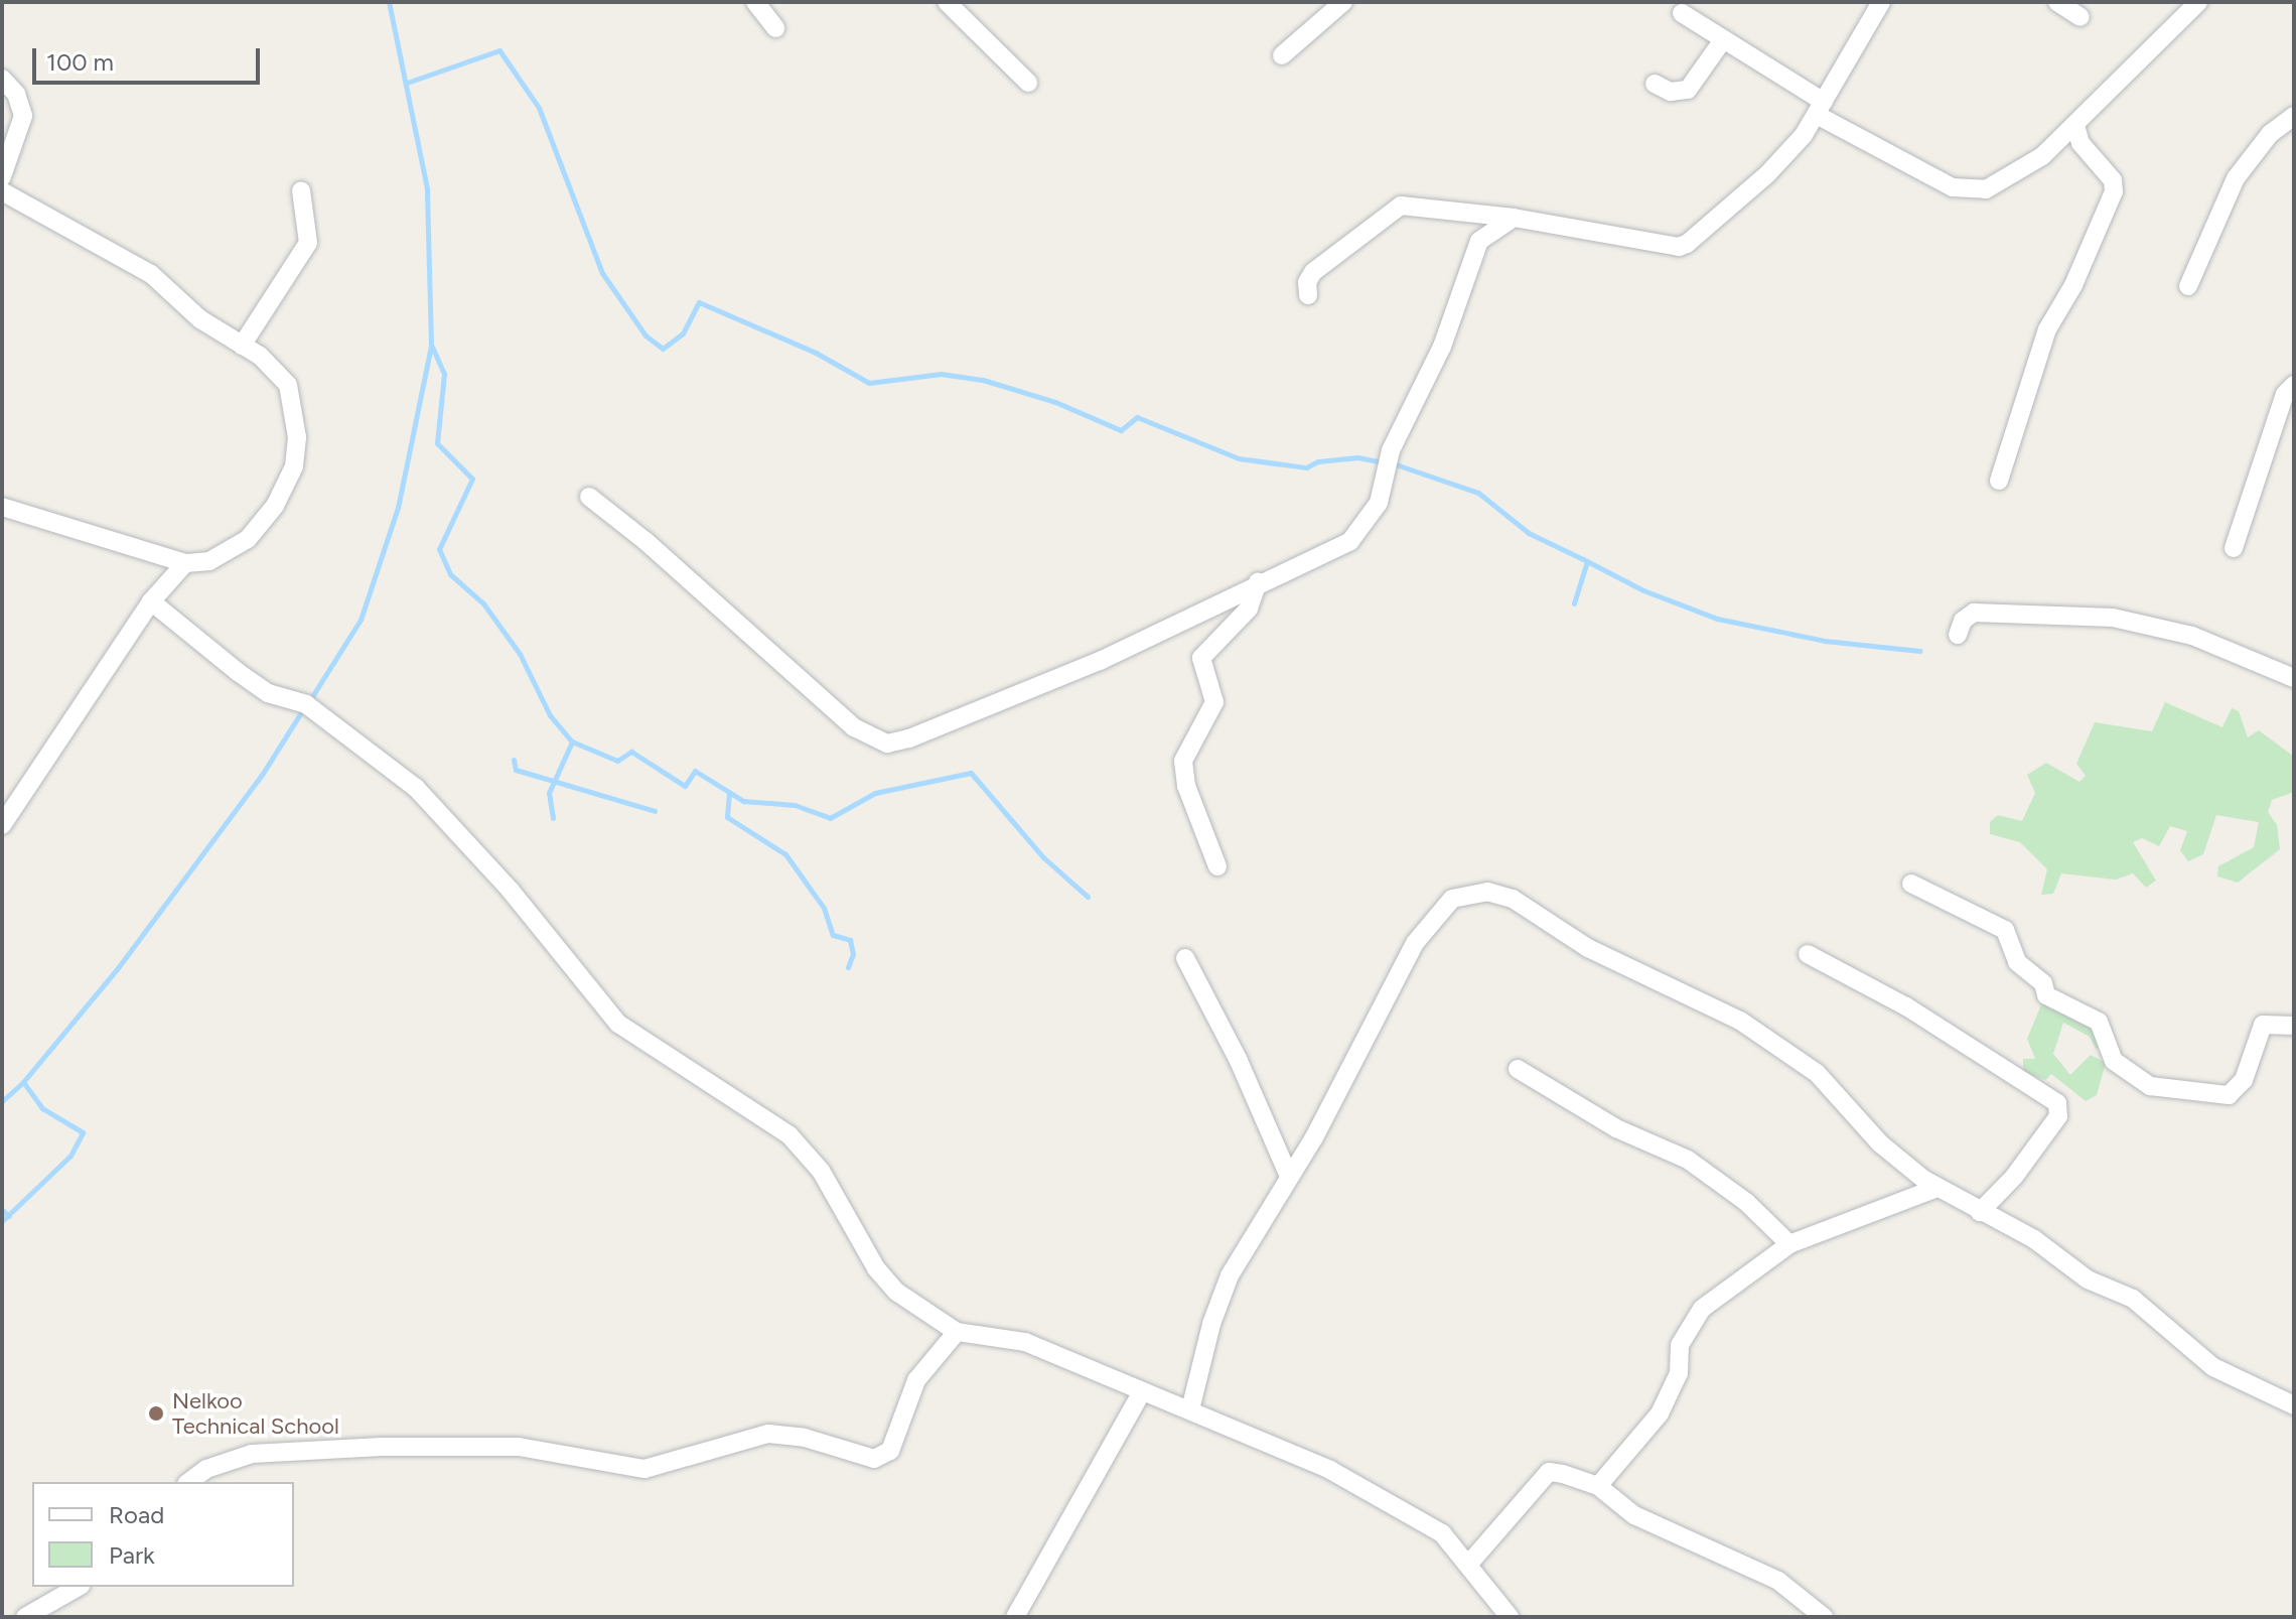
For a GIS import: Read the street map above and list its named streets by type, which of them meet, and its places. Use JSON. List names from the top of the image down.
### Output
{
  "places": ["Nelkoo Technical School"],
  "legend": ["Road", "Park"],
  "scale_bar": "100 m"
}
